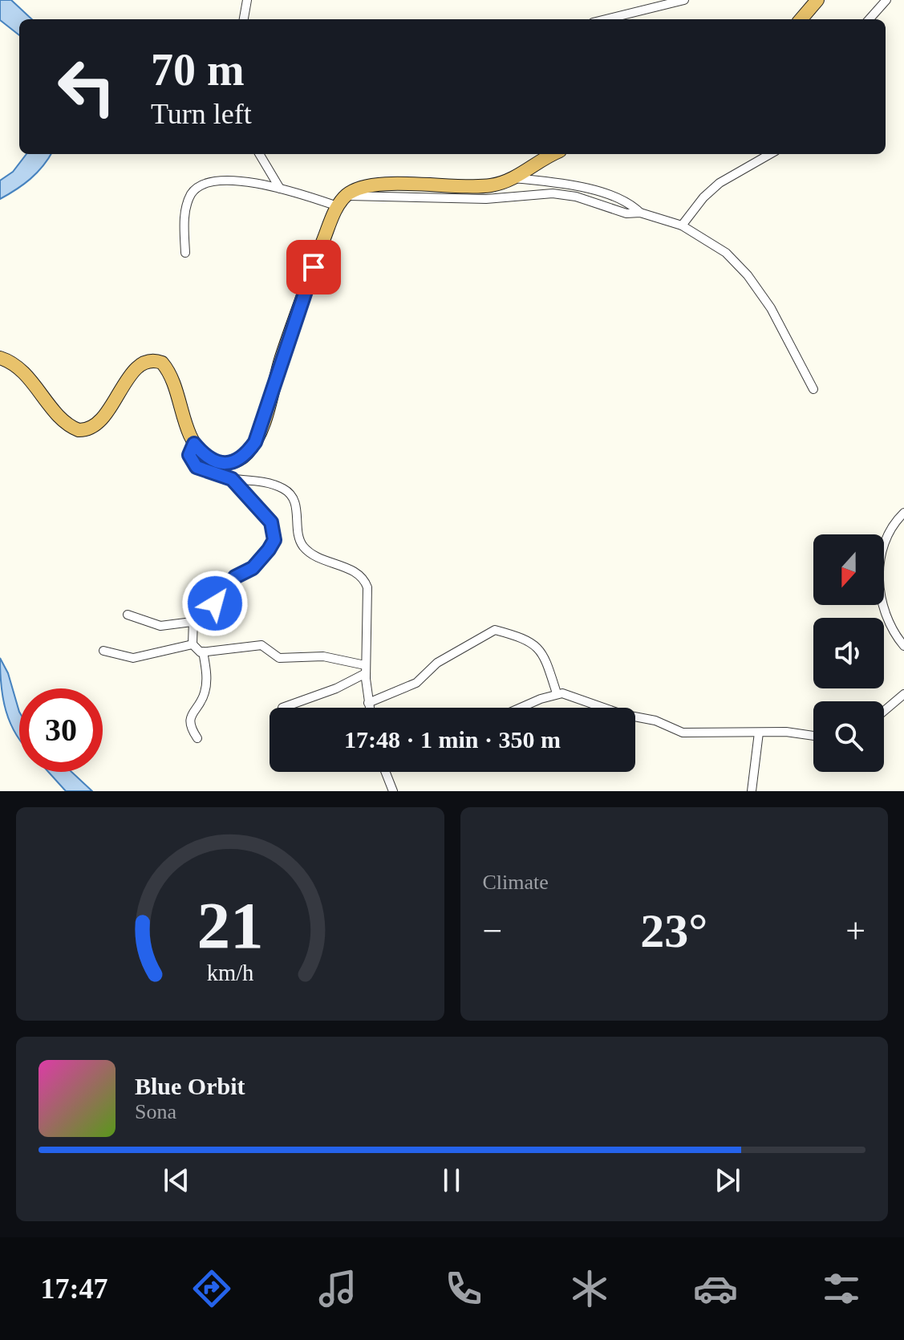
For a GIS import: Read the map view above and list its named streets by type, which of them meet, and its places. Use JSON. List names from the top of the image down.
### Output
{
  "north": "bottom",
  "page": {
    "turn": ["70 m", "Turn left"],
    "limit": "30",
    "trip": "17:48 · 1 min · 350 m",
    "tile": "Climate",
    "heat": ["−", "23°", "+"],
    "song": ["Blue Orbit", "Sona"],
    "tabs": "17:47",
    "gauge": ["21", "km/h"]
  }
}
